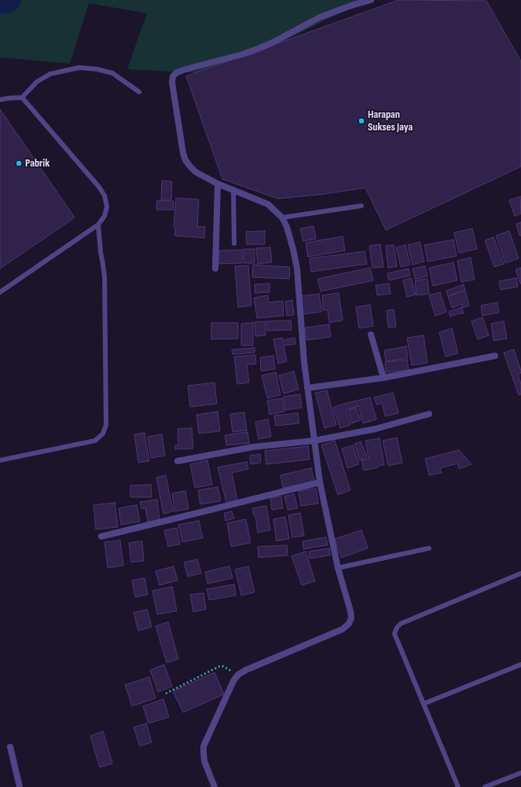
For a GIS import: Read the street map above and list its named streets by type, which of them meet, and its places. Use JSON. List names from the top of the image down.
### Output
{
  "places": ["Harapan Sukses Jaya", "Pabrik"]
}
